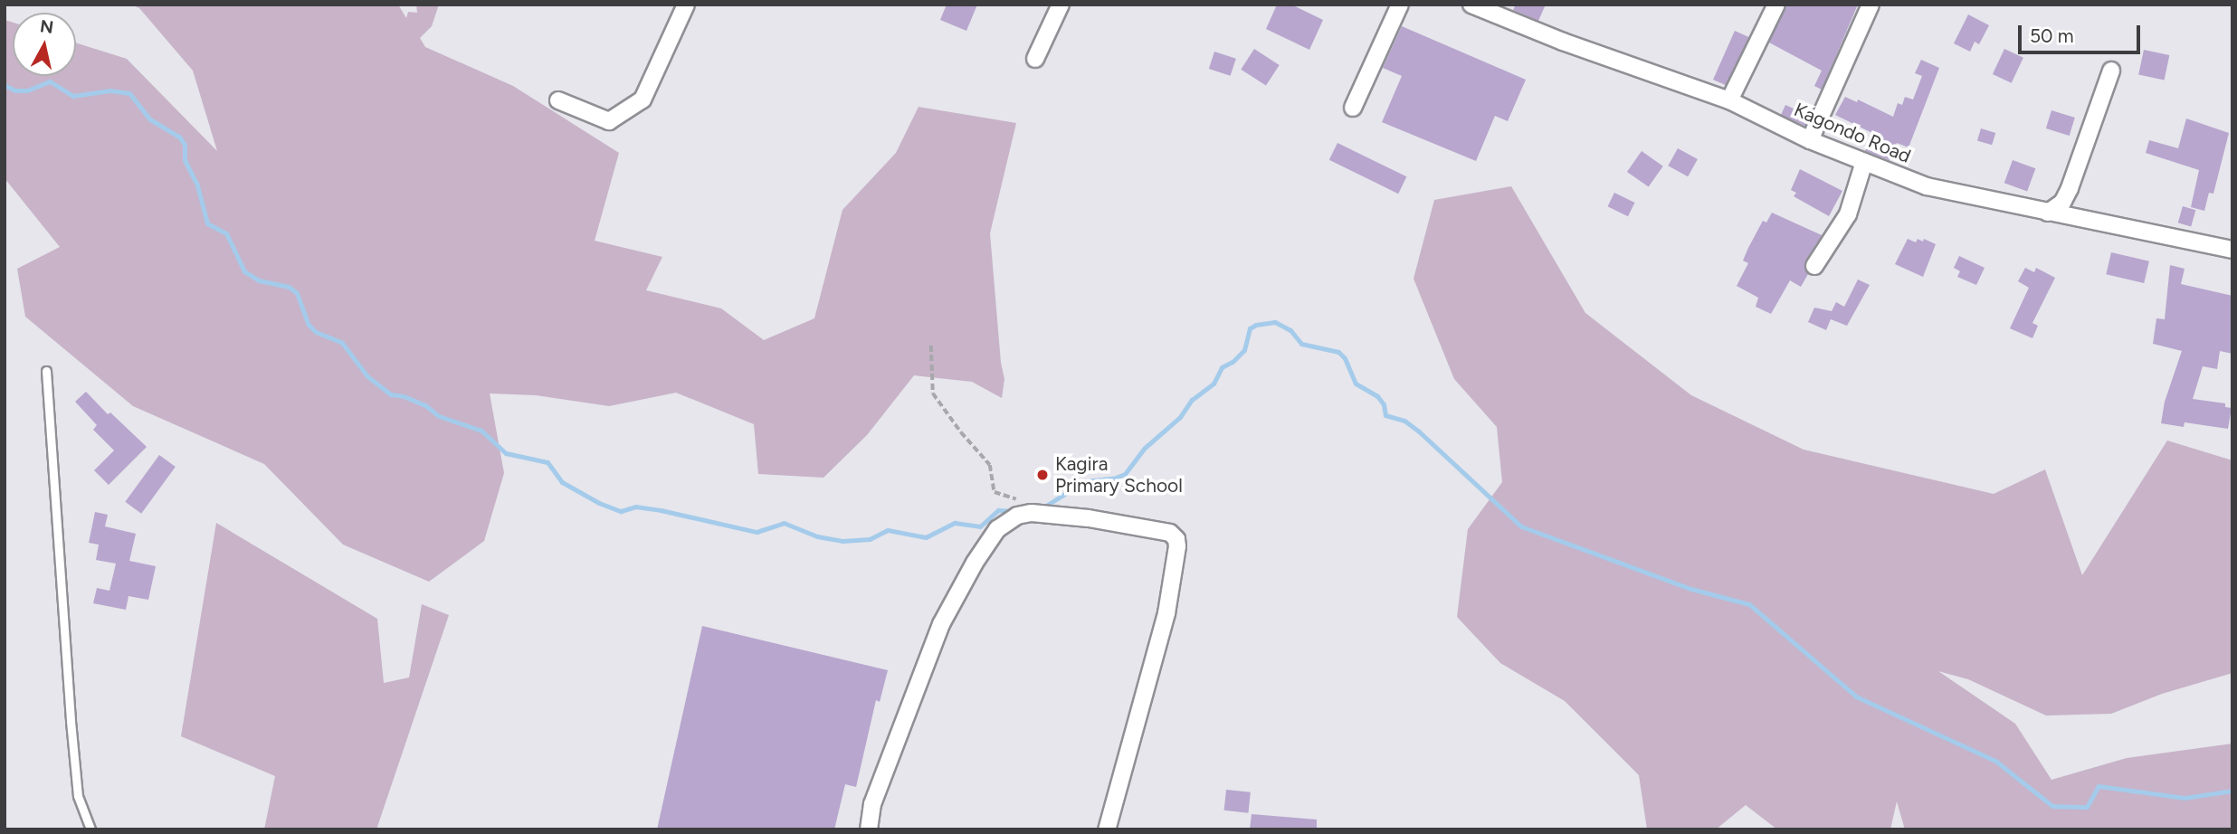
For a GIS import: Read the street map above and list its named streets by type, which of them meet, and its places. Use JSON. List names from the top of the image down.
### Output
{
  "streets": {
    "street": ["Kagondo Road"]
  },
  "places": ["Kagira Primary School"],
  "scale_bar": "50 m",
  "north": "top"
}
